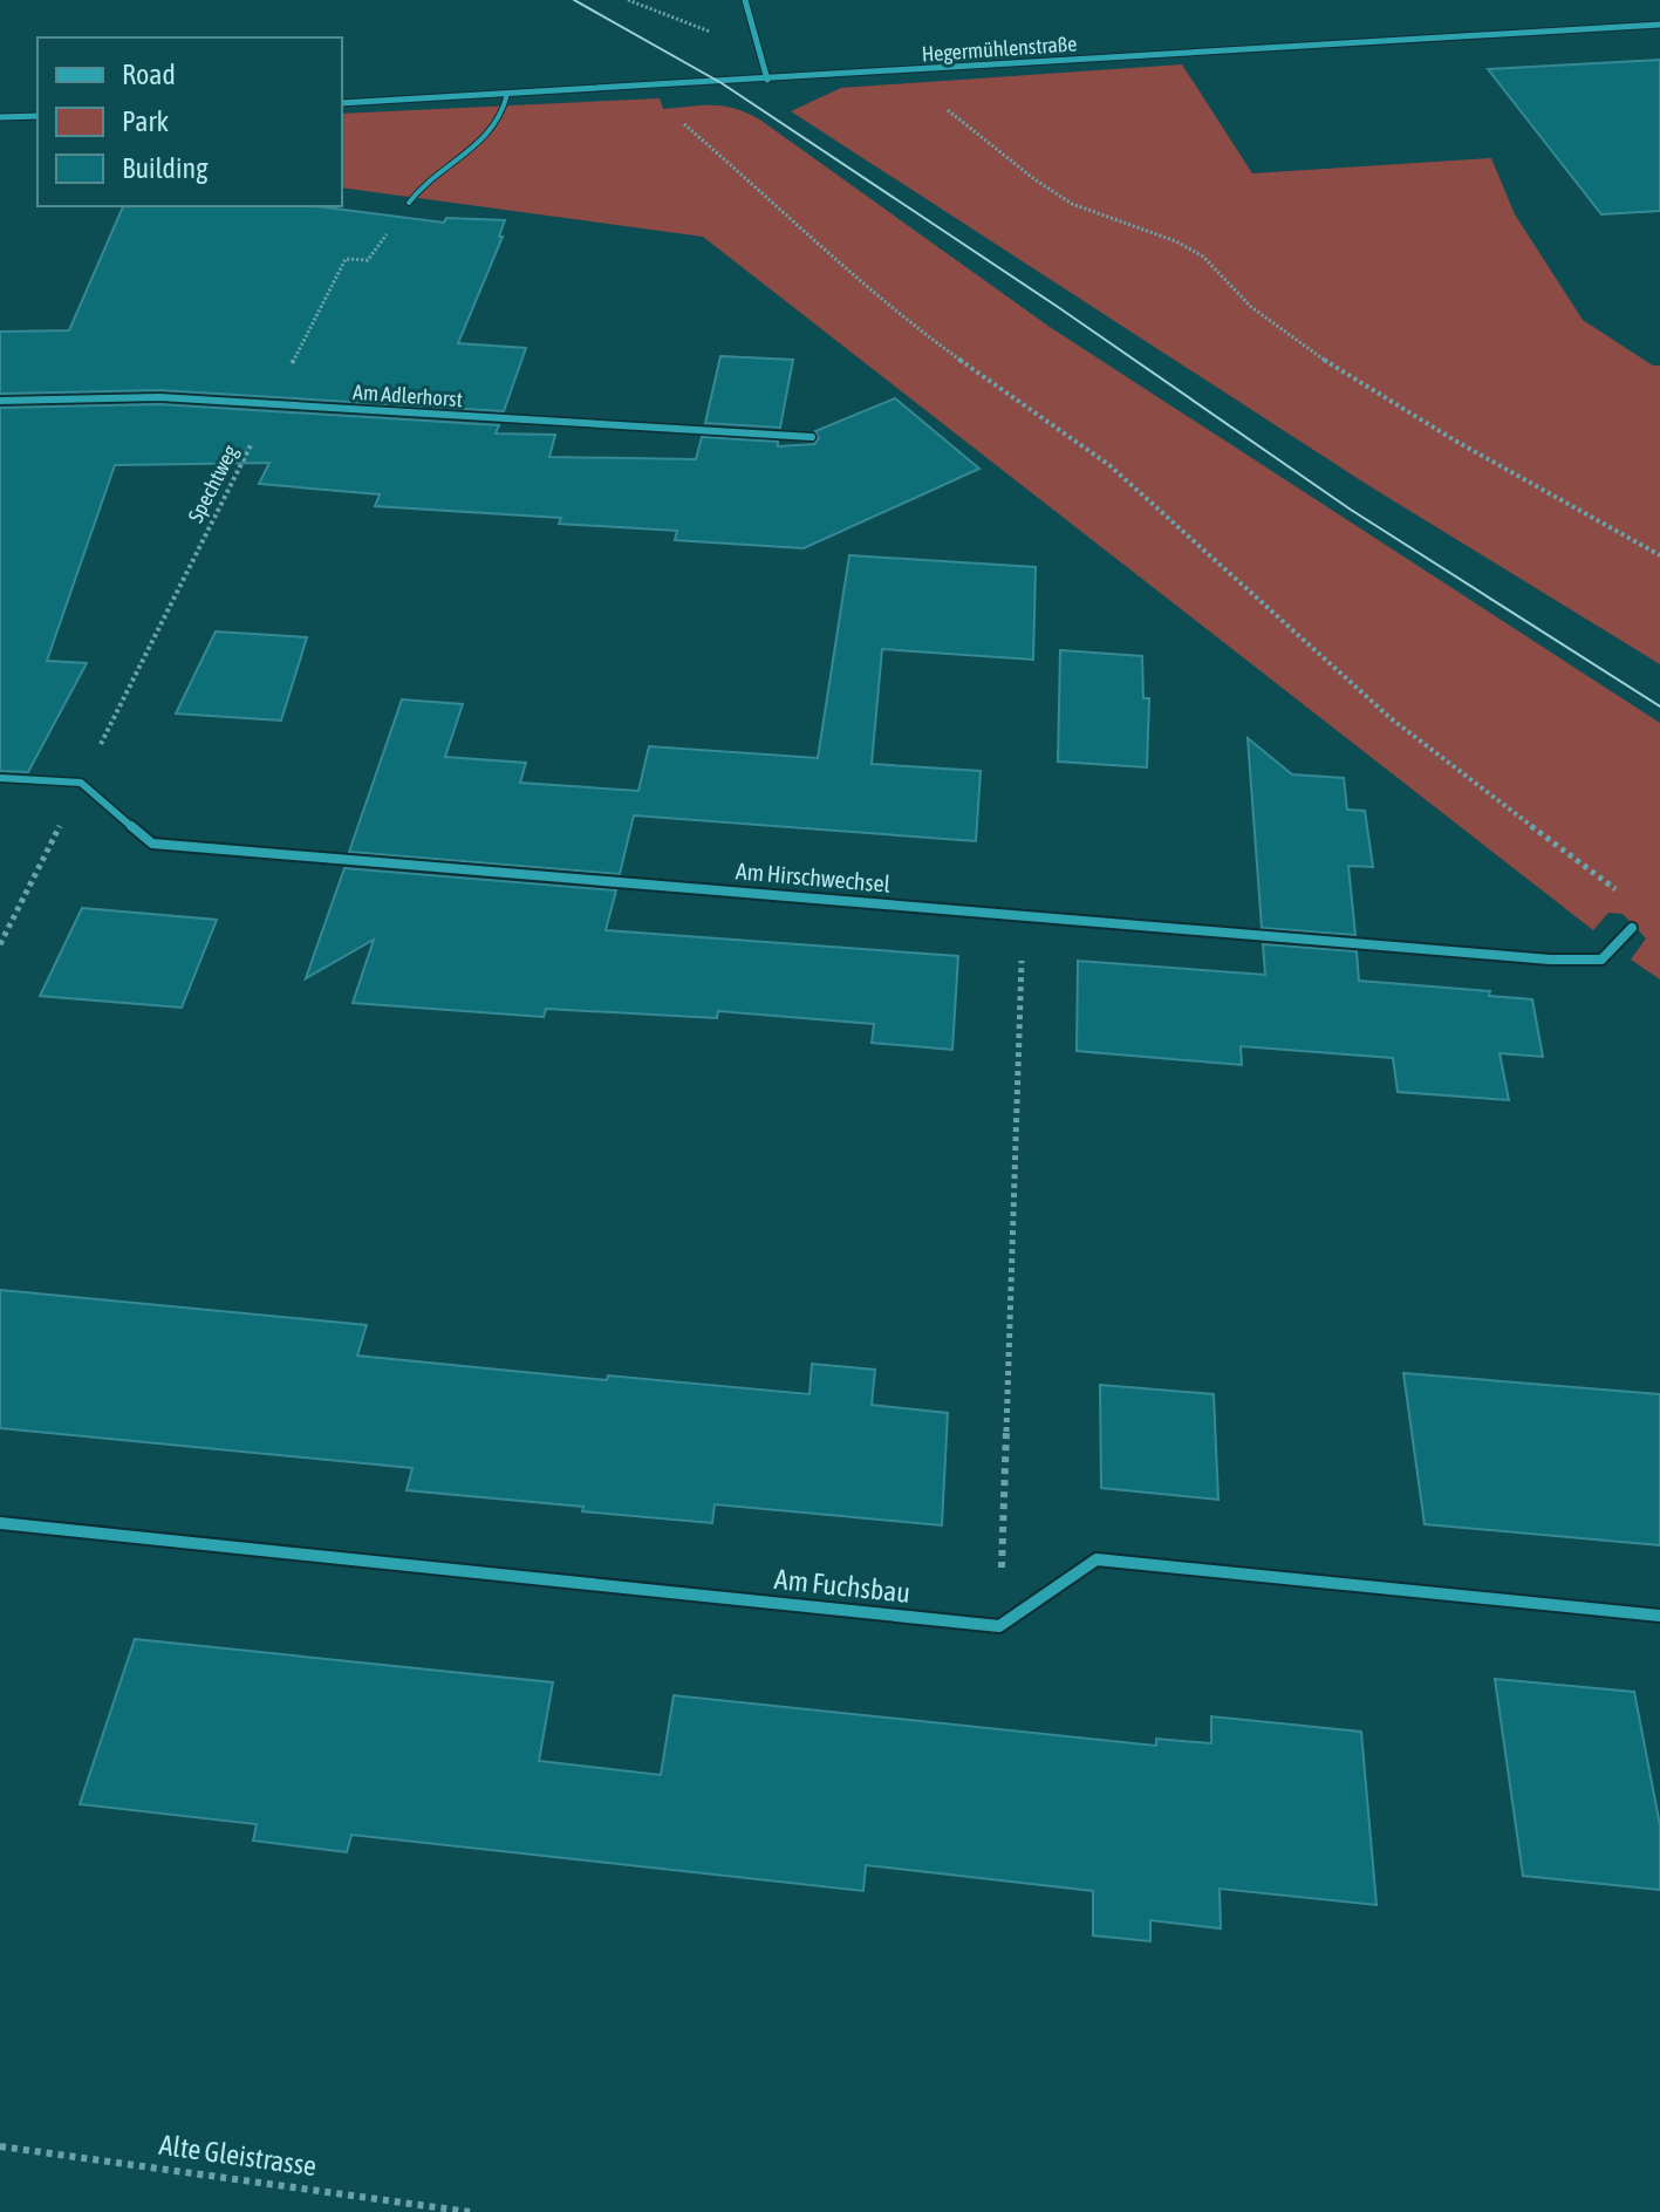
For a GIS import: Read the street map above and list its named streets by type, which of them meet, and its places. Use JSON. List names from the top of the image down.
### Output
{
  "streets": {
    "street": [
      "Hegermühlenstraße",
      "Am Adlerhorst",
      "Am Hirschwechsel",
      "Am Fuchsbau"
    ],
    "path": ["Spechtweg", "Alte Gleistrasse"]
  },
  "crossings": [
    ["Am Adlerhorst", "Spechtweg"],
    ["Spechtweg", "Am Hirschwechsel"]
  ],
  "legend": ["Road", "Park", "Building"]
}
